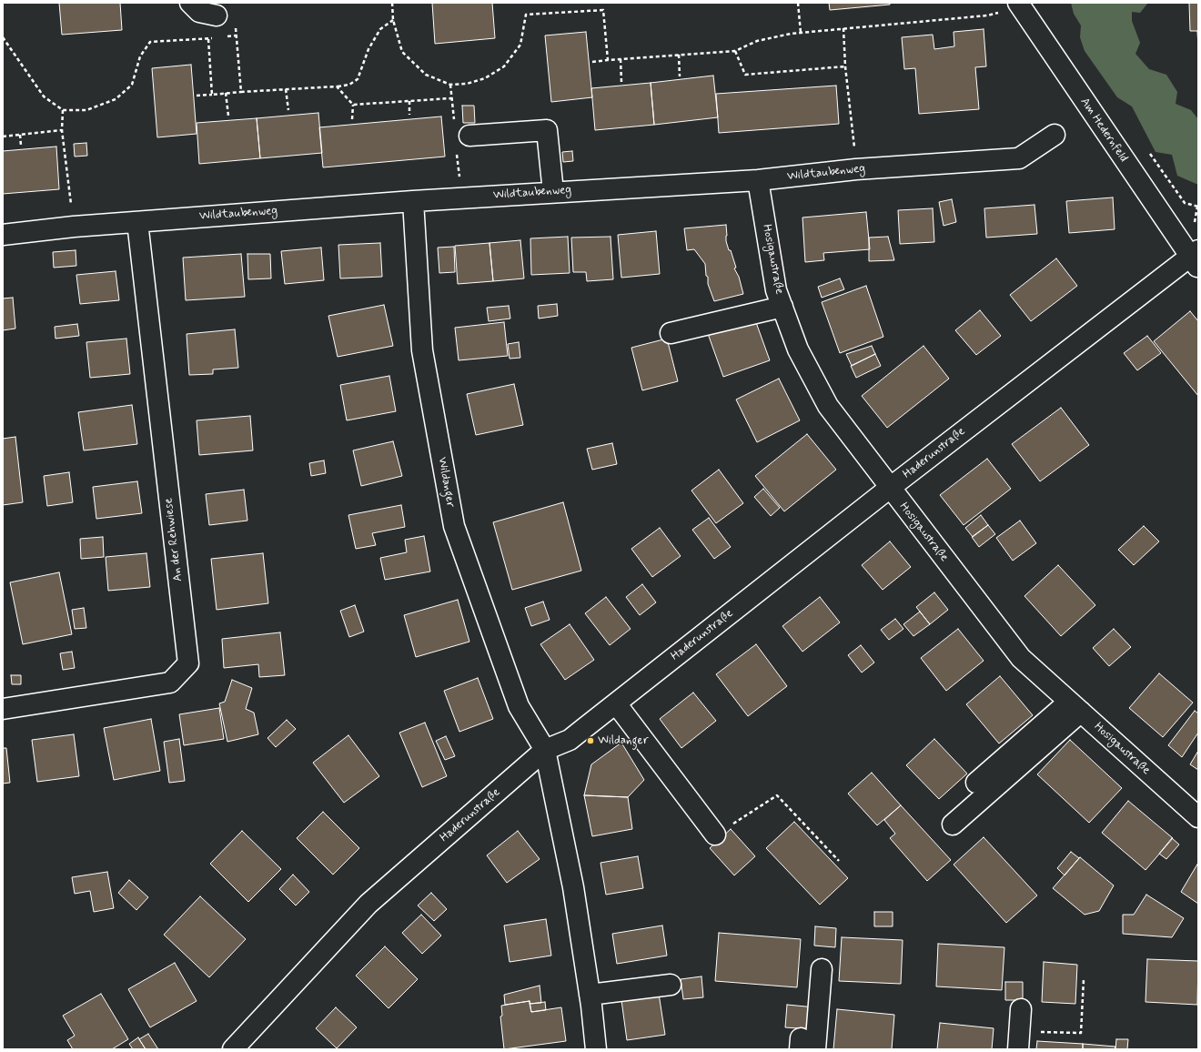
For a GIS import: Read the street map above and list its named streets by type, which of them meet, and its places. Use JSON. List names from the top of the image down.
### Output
{
  "streets": {
    "street": [
      "Am Hedernfeld",
      "Wildtaubenweg",
      "Hosigaustraße",
      "Haderunstraße",
      "Wildanger",
      "An der Rehwiese"
    ]
  },
  "crossings": [
    ["Am Hedernfeld", "Haderunstraße"],
    ["Wildtaubenweg", "Hosigaustraße"],
    ["Wildtaubenweg", "Wildanger"],
    ["Wildtaubenweg", "An der Rehwiese"],
    ["Hosigaustraße", "Haderunstraße"],
    ["Haderunstraße", "Wildanger"]
  ],
  "places": ["Wildanger"]
}
